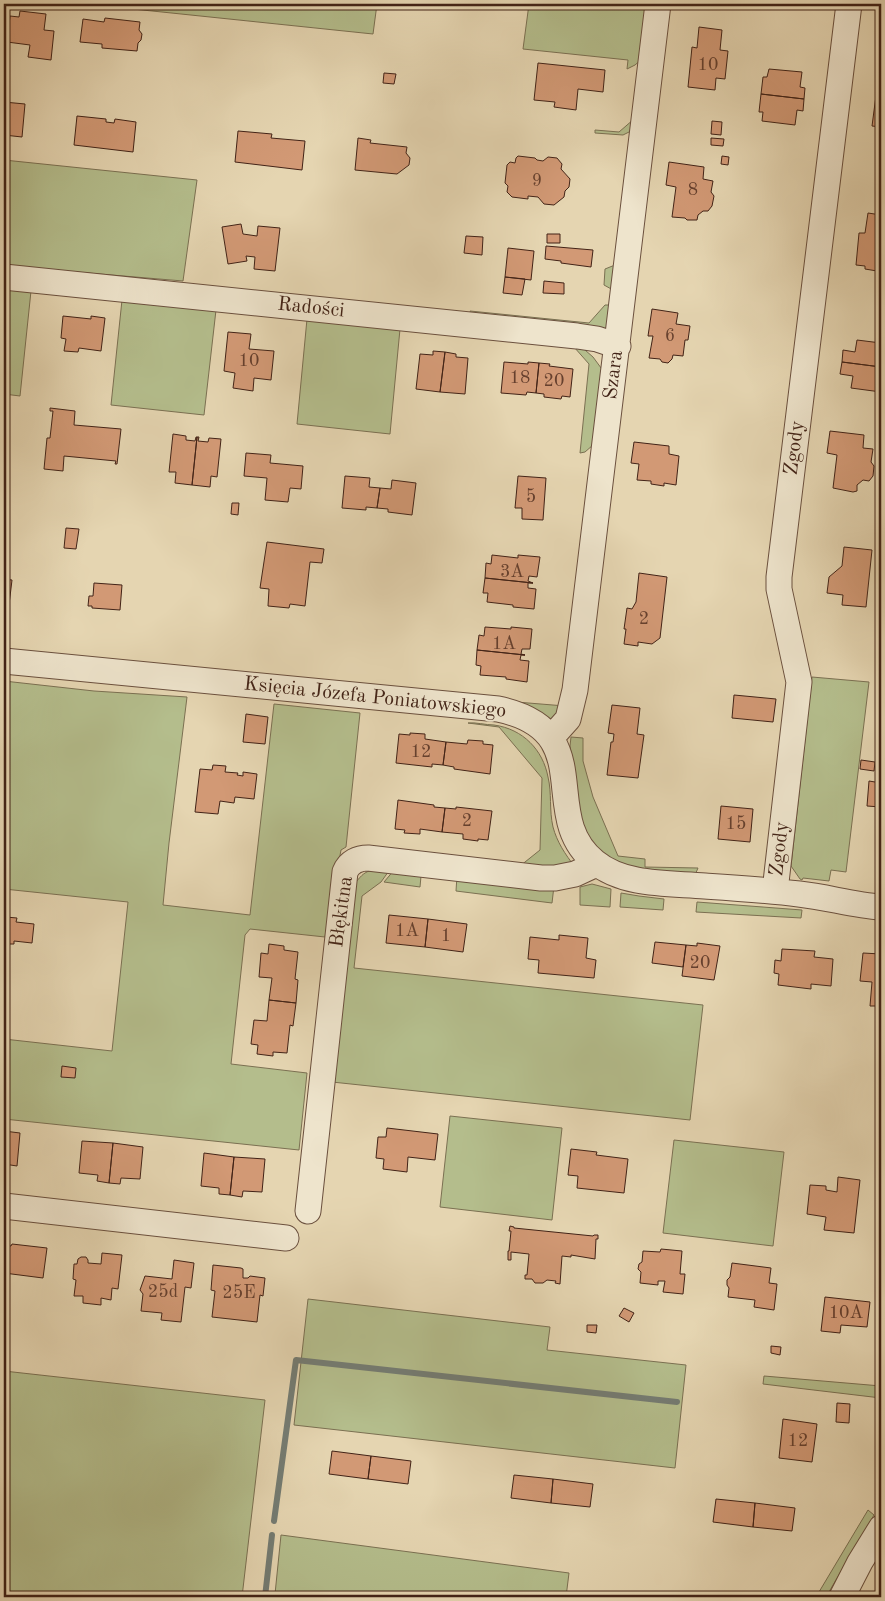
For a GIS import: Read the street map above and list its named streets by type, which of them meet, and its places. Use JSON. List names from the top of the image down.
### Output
{
  "streets": {
    "street": [
      "Radości",
      "Szara",
      "Zgody",
      "Księcia Józefa Poniatowskiego",
      "Błękitna"
    ]
  },
  "crossings": [
    ["Radości", "Szara"],
    ["Szara", "Księcia Józefa Poniatowskiego"],
    ["Zgody", "Księcia Józefa Poniatowskiego"],
    ["Księcia Józefa Poniatowskiego", "Błękitna"]
  ],
  "house_numbers": [
    "10",
    "9",
    "8",
    "6",
    "10",
    "18",
    "20",
    "5",
    "3A",
    "2",
    "1A",
    "12",
    "2",
    "15",
    "1A",
    "1",
    "20",
    "25d",
    "25E",
    "10A",
    "12"
  ]
}
